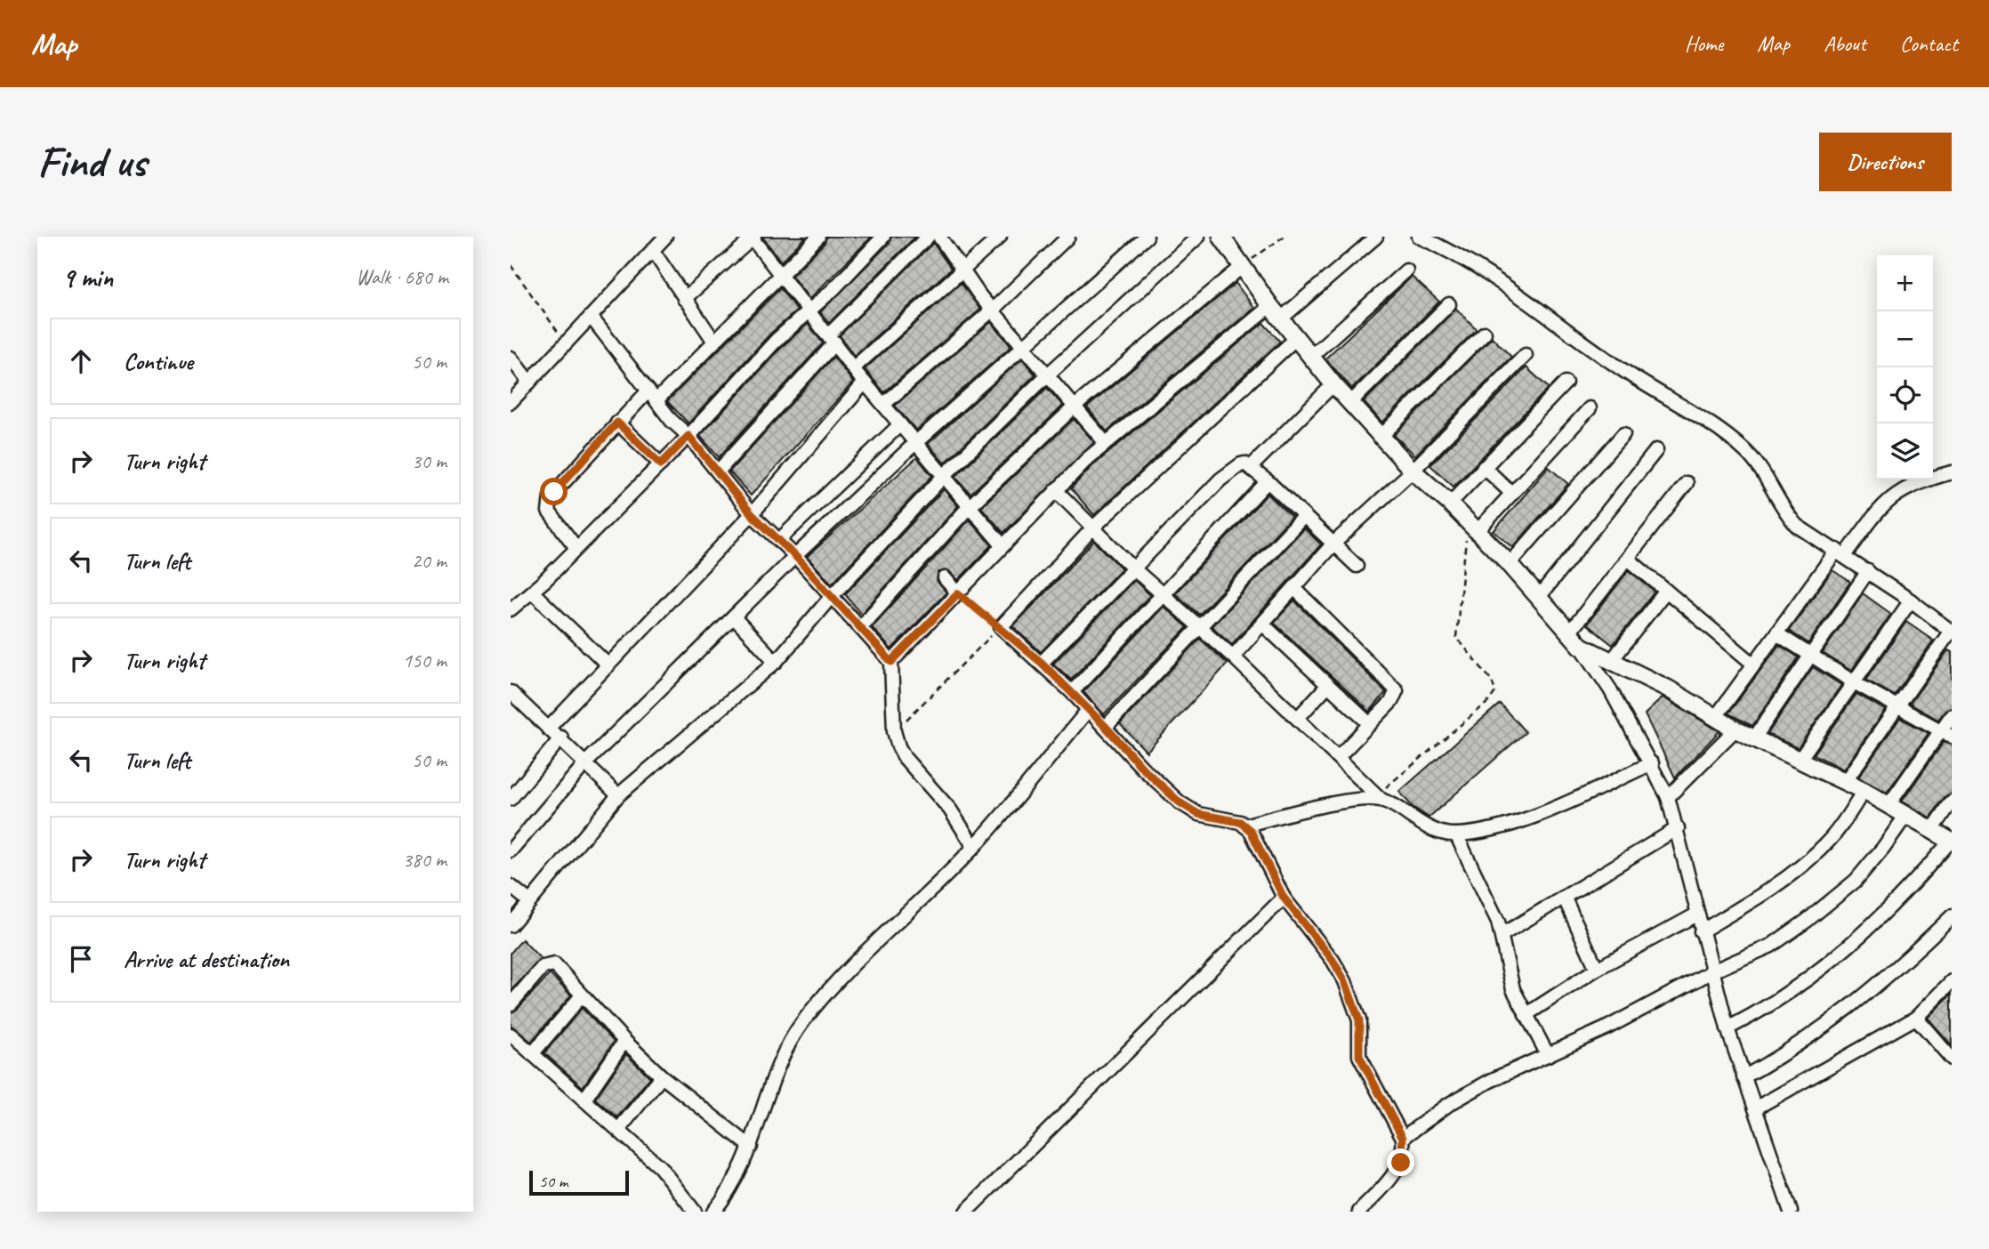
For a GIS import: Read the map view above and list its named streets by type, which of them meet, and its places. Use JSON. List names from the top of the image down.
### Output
{
  "scale_bar": "50 m",
  "page": {
    "header": "Map",
    "nav": [
      "Home",
      "Map",
      "About",
      "Contact"
    ],
    "buttons": "Directions",
    "title": "Find us",
    "heading": ["9 min", "Walk · 680 m"],
    "map_buttons": ["+", "−"],
    "list": [
      ["Continue", "50 m"],
      ["Turn right", "30 m"],
      ["Turn left", "20 m"],
      ["Turn right", "150 m"],
      ["Turn left", "50 m"],
      ["Turn right", "380 m"],
      "Arrive at destination"
    ],
    "scale": "50 m"
  }
}
